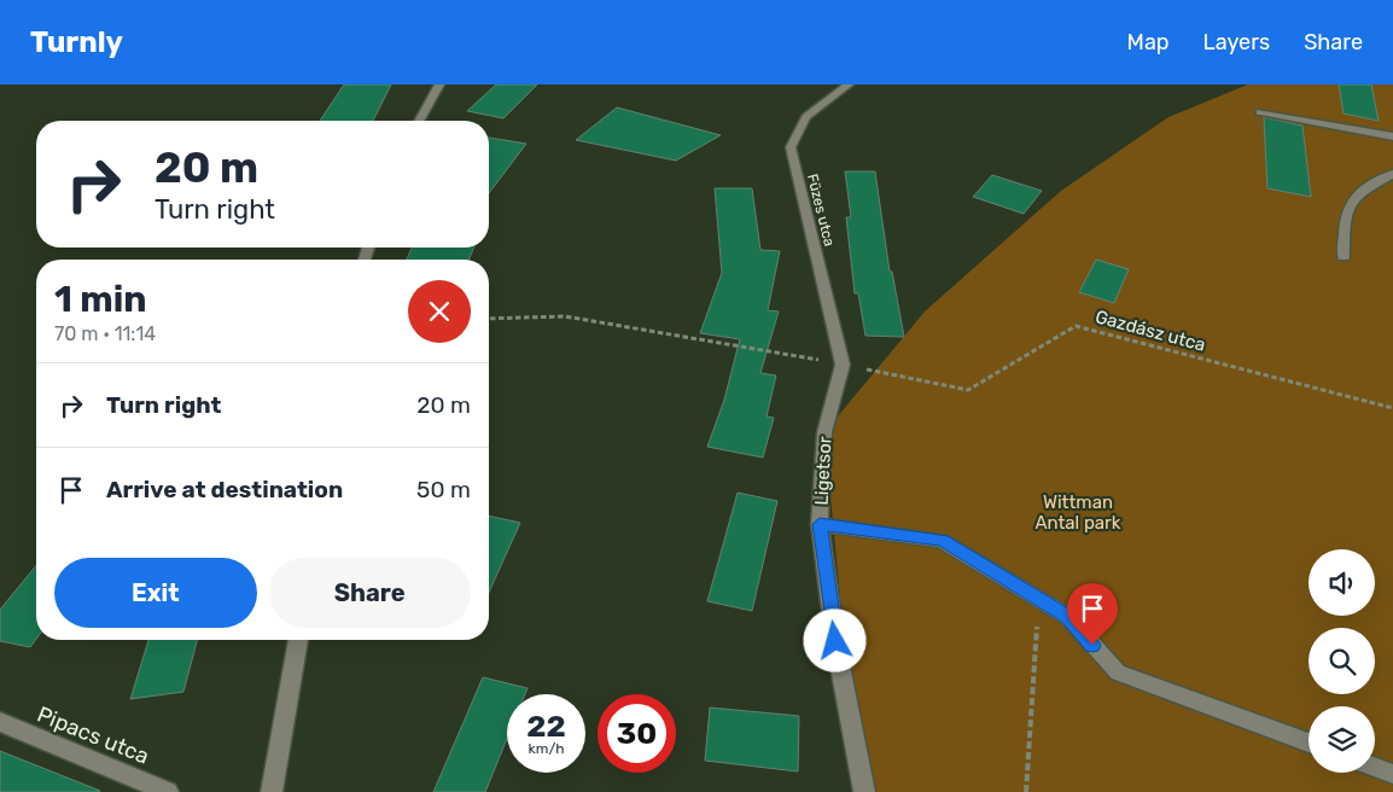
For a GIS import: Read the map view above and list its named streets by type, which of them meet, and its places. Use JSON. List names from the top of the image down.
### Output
{
  "streets": {
    "street": ["Füzes utca", "Ligetsor", "Pipacs utca"],
    "path": ["Gazdász utca"]
  },
  "crossings": [
    ["Füzes utca", "Gazdász utca"],
    ["Füzes utca", "Ligetsor"],
    ["Gazdász utca", "Ligetsor"]
  ],
  "parks": ["Wittman Antal park"],
  "page": {
    "header": "Turnly",
    "nav": ["Map", "Layers", "Share"],
    "turn": ["20 m", "Turn right"],
    "heading": ["1 min", "70 m · 11:14"],
    "list": [
      {
        "name": "Turn right",
        "value": "20 m"
      },
      {
        "name": "Arrive at destination",
        "value": "50 m"
      }
    ],
    "buttons": ["Exit", "Share"],
    "speed": "22 km/h",
    "limit": "30"
  }
}
